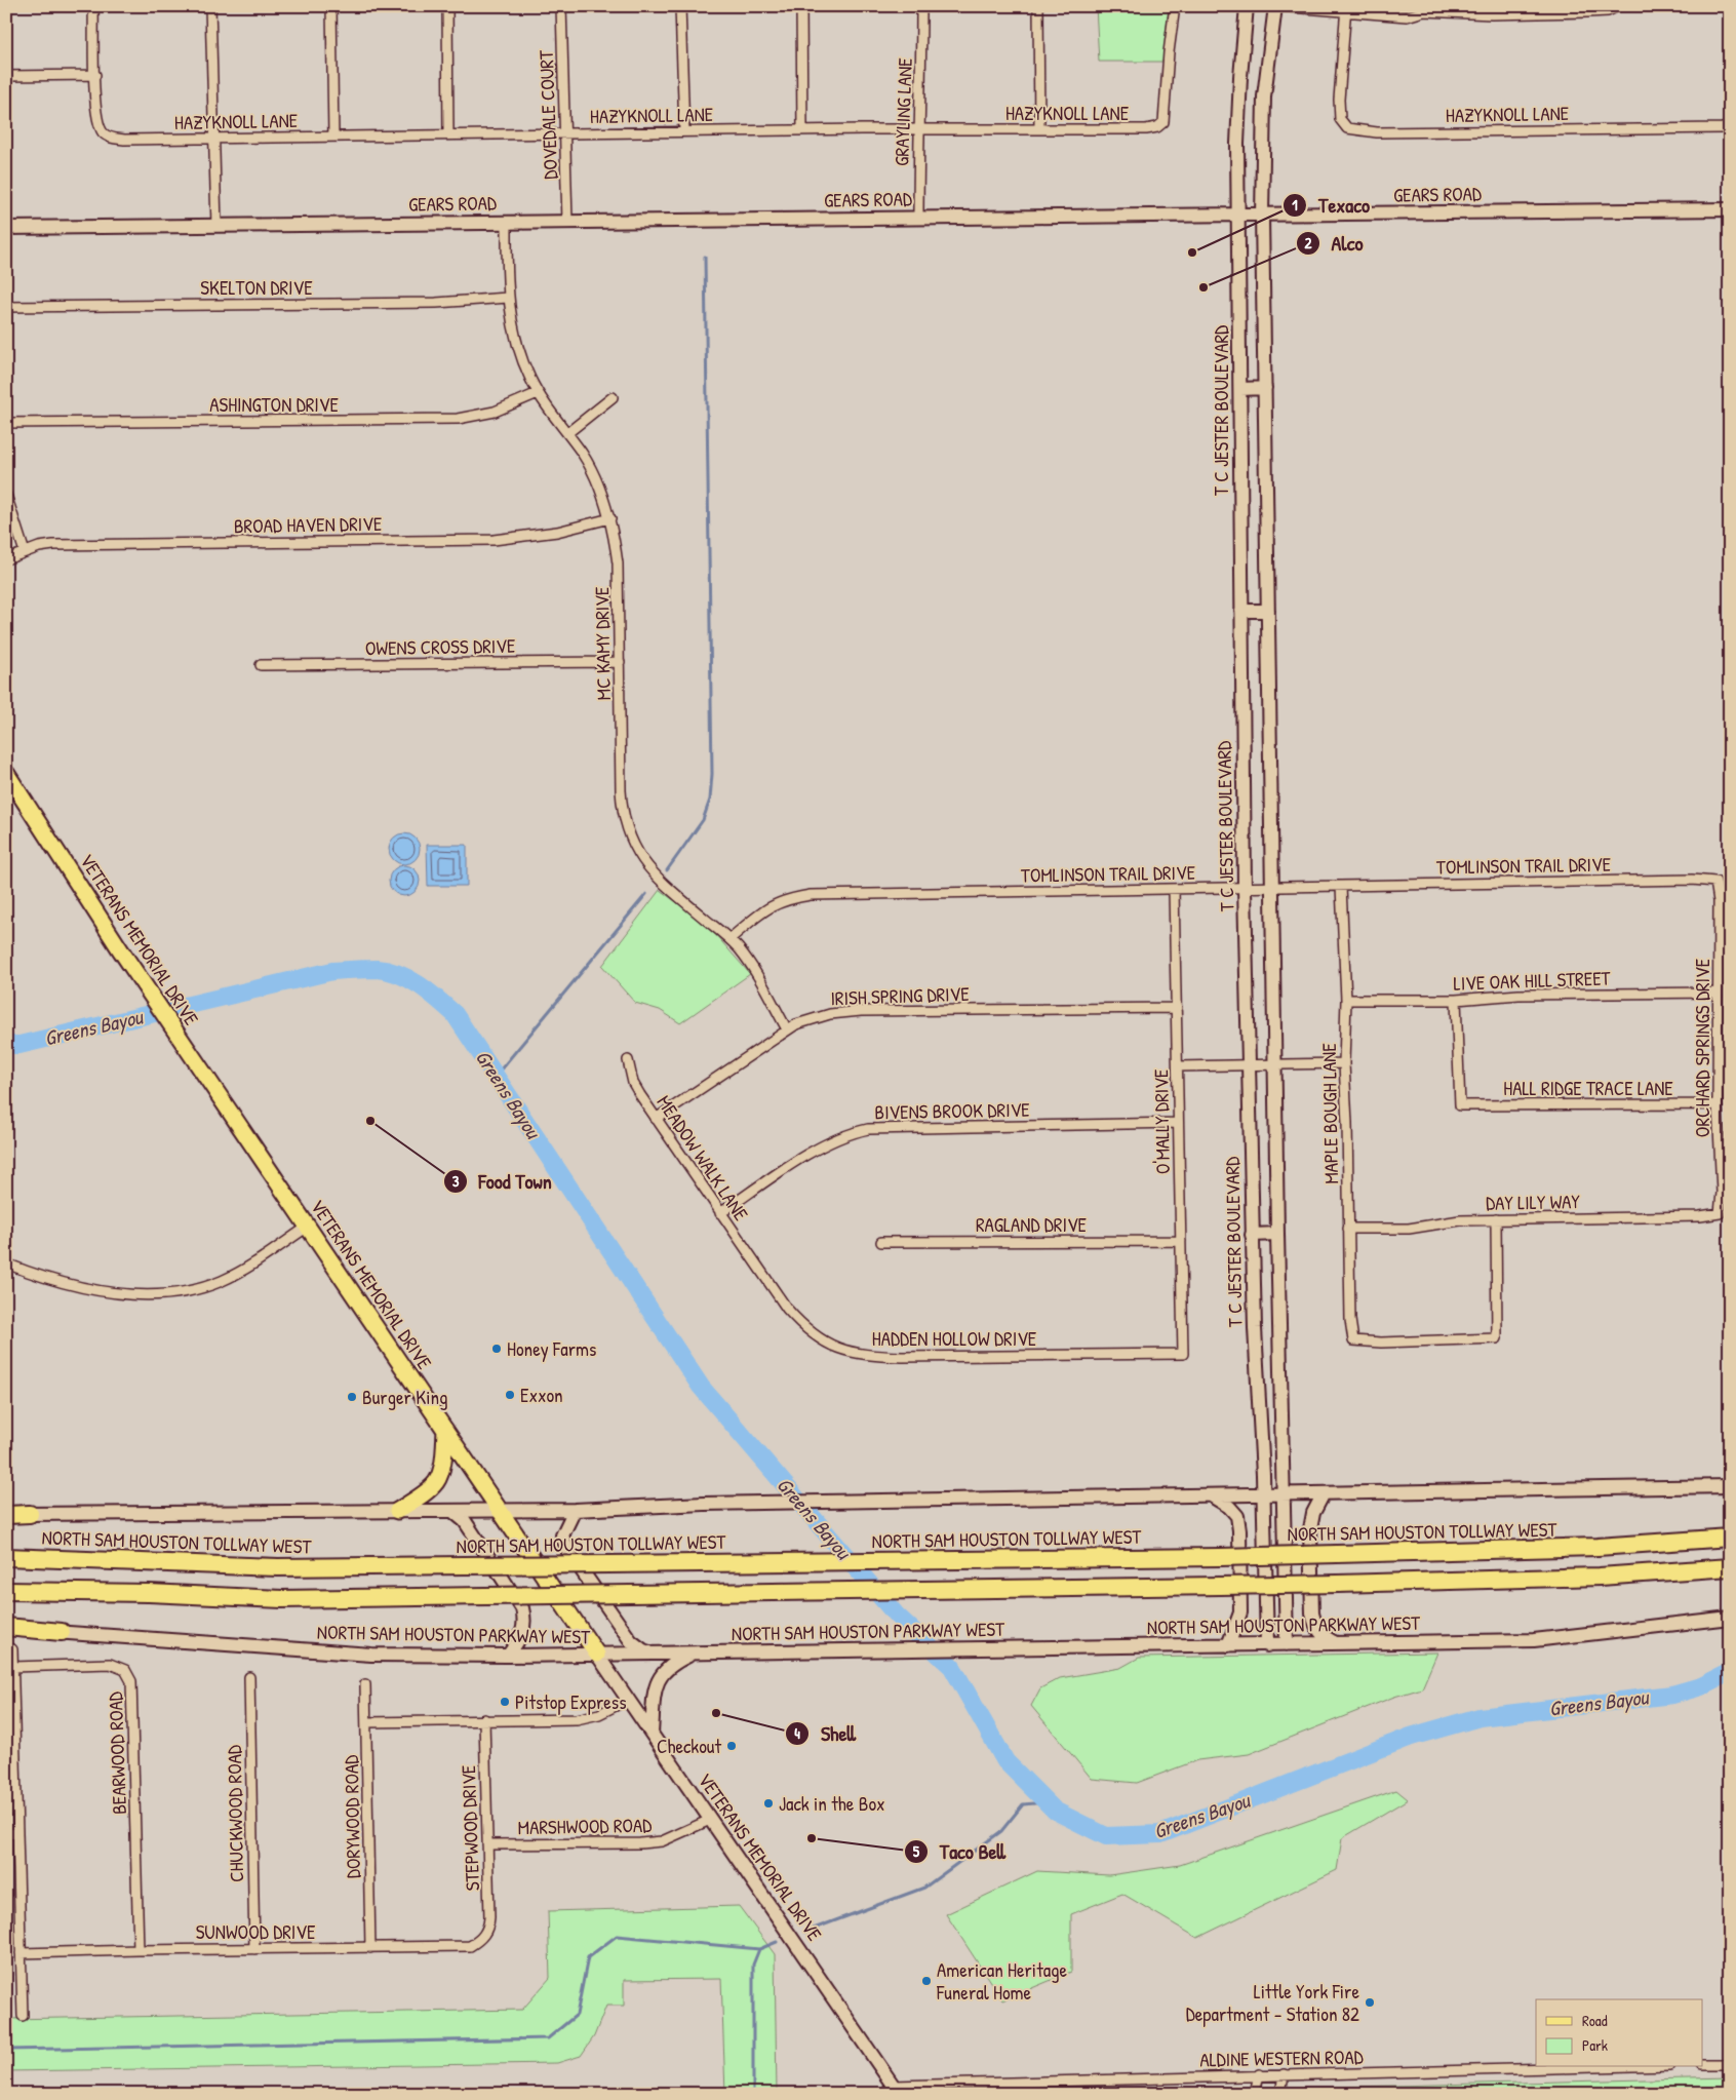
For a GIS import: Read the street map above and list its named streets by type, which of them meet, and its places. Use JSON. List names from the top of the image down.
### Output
{
  "streets": {
    "highway": ["NORTH SAM HOUSTON TOLLWAY WEST"],
    "main road": [
      "GEARS ROAD",
      "T C JESTER BOULEVARD",
      "VETERANS MEMORIAL DRIVE",
      "NORTH SAM HOUSTON PARKWAY WEST"
    ],
    "street": [
      "GRAYLING LANE",
      "HAZYKNOLL LANE",
      "DOVEDALE COURT",
      "SKELTON DRIVE",
      "ASHINGTON DRIVE",
      "BROAD HAVEN DRIVE",
      "MC KAMY DRIVE",
      "OWENS CROSS DRIVE",
      "TOMLINSON TRAIL DRIVE",
      "LIVE OAK HILL STREET",
      "IRISH SPRING DRIVE",
      "ORCHARD SPRINGS DRIVE",
      "HALL RIDGE TRACE LANE",
      "BIVENS BROOK DRIVE",
      "MAPLE BOUGH LANE",
      "O'MALLY DRIVE",
      "MEADOW WALK LANE",
      "DAY LILY WAY",
      "RAGLAND DRIVE",
      "HADDEN HOLLOW DRIVE",
      "BEARWOOD ROAD",
      "CHUCKWOOD ROAD",
      "DORYWOOD ROAD",
      "MARSHWOOD ROAD",
      "STEPWOOD DRIVE",
      "SUNWOOD DRIVE",
      "ALDINE WESTERN ROAD"
    ]
  },
  "crossings": [
    ["GRAYLING LANE", "HAZYKNOLL LANE"],
    ["GRAYLING LANE", "GEARS ROAD"],
    ["HAZYKNOLL LANE", "DOVEDALE COURT"],
    ["DOVEDALE COURT", "GEARS ROAD"],
    ["GEARS ROAD", "T C JESTER BOULEVARD"],
    ["GEARS ROAD", "MC KAMY DRIVE"],
    ["SKELTON DRIVE", "MC KAMY DRIVE"],
    ["ASHINGTON DRIVE", "MC KAMY DRIVE"],
    ["T C JESTER BOULEVARD", "TOMLINSON TRAIL DRIVE"],
    ["T C JESTER BOULEVARD", "NORTH SAM HOUSTON PARKWAY WEST"],
    ["BROAD HAVEN DRIVE", "MC KAMY DRIVE"],
    ["MC KAMY DRIVE", "OWENS CROSS DRIVE"],
    ["MC KAMY DRIVE", "TOMLINSON TRAIL DRIVE"],
    ["MC KAMY DRIVE", "IRISH SPRING DRIVE"],
    ["TOMLINSON TRAIL DRIVE", "ORCHARD SPRINGS DRIVE"],
    ["TOMLINSON TRAIL DRIVE", "MAPLE BOUGH LANE"],
    ["TOMLINSON TRAIL DRIVE", "O'MALLY DRIVE"],
    ["VETERANS MEMORIAL DRIVE", "NORTH SAM HOUSTON PARKWAY WEST"],
    ["VETERANS MEMORIAL DRIVE", "MARSHWOOD ROAD"],
    ["VETERANS MEMORIAL DRIVE", "ALDINE WESTERN ROAD"],
    ["LIVE OAK HILL STREET", "ORCHARD SPRINGS DRIVE"],
    ["LIVE OAK HILL STREET", "HALL RIDGE TRACE LANE"],
    ["LIVE OAK HILL STREET", "MAPLE BOUGH LANE"],
    ["IRISH SPRING DRIVE", "O'MALLY DRIVE"],
    ["IRISH SPRING DRIVE", "MEADOW WALK LANE"],
    ["ORCHARD SPRINGS DRIVE", "HALL RIDGE TRACE LANE"],
    ["ORCHARD SPRINGS DRIVE", "DAY LILY WAY"],
    ["BIVENS BROOK DRIVE", "O'MALLY DRIVE"],
    ["BIVENS BROOK DRIVE", "MEADOW WALK LANE"],
    ["MAPLE BOUGH LANE", "DAY LILY WAY"],
    ["O'MALLY DRIVE", "RAGLAND DRIVE"],
    ["O'MALLY DRIVE", "HADDEN HOLLOW DRIVE"],
    ["MEADOW WALK LANE", "HADDEN HOLLOW DRIVE"],
    ["BEARWOOD ROAD", "SUNWOOD DRIVE"],
    ["CHUCKWOOD ROAD", "SUNWOOD DRIVE"],
    ["DORYWOOD ROAD", "SUNWOOD DRIVE"],
    ["MARSHWOOD ROAD", "STEPWOOD DRIVE"],
    ["STEPWOOD DRIVE", "SUNWOOD DRIVE"]
  ],
  "water": ["Greens Bayou"],
  "places": [
    "Texaco",
    "Alco",
    "Food Town",
    "Honey Farms",
    "Exxon",
    "Burger King",
    "Pitstop Express",
    "Shell",
    "Checkout",
    "Jack in the Box",
    "Taco Bell",
    "American Heritage Funeral Home",
    "Little York Fire Department - Station 82"
  ],
  "legend": ["Road", "Park"]
}
